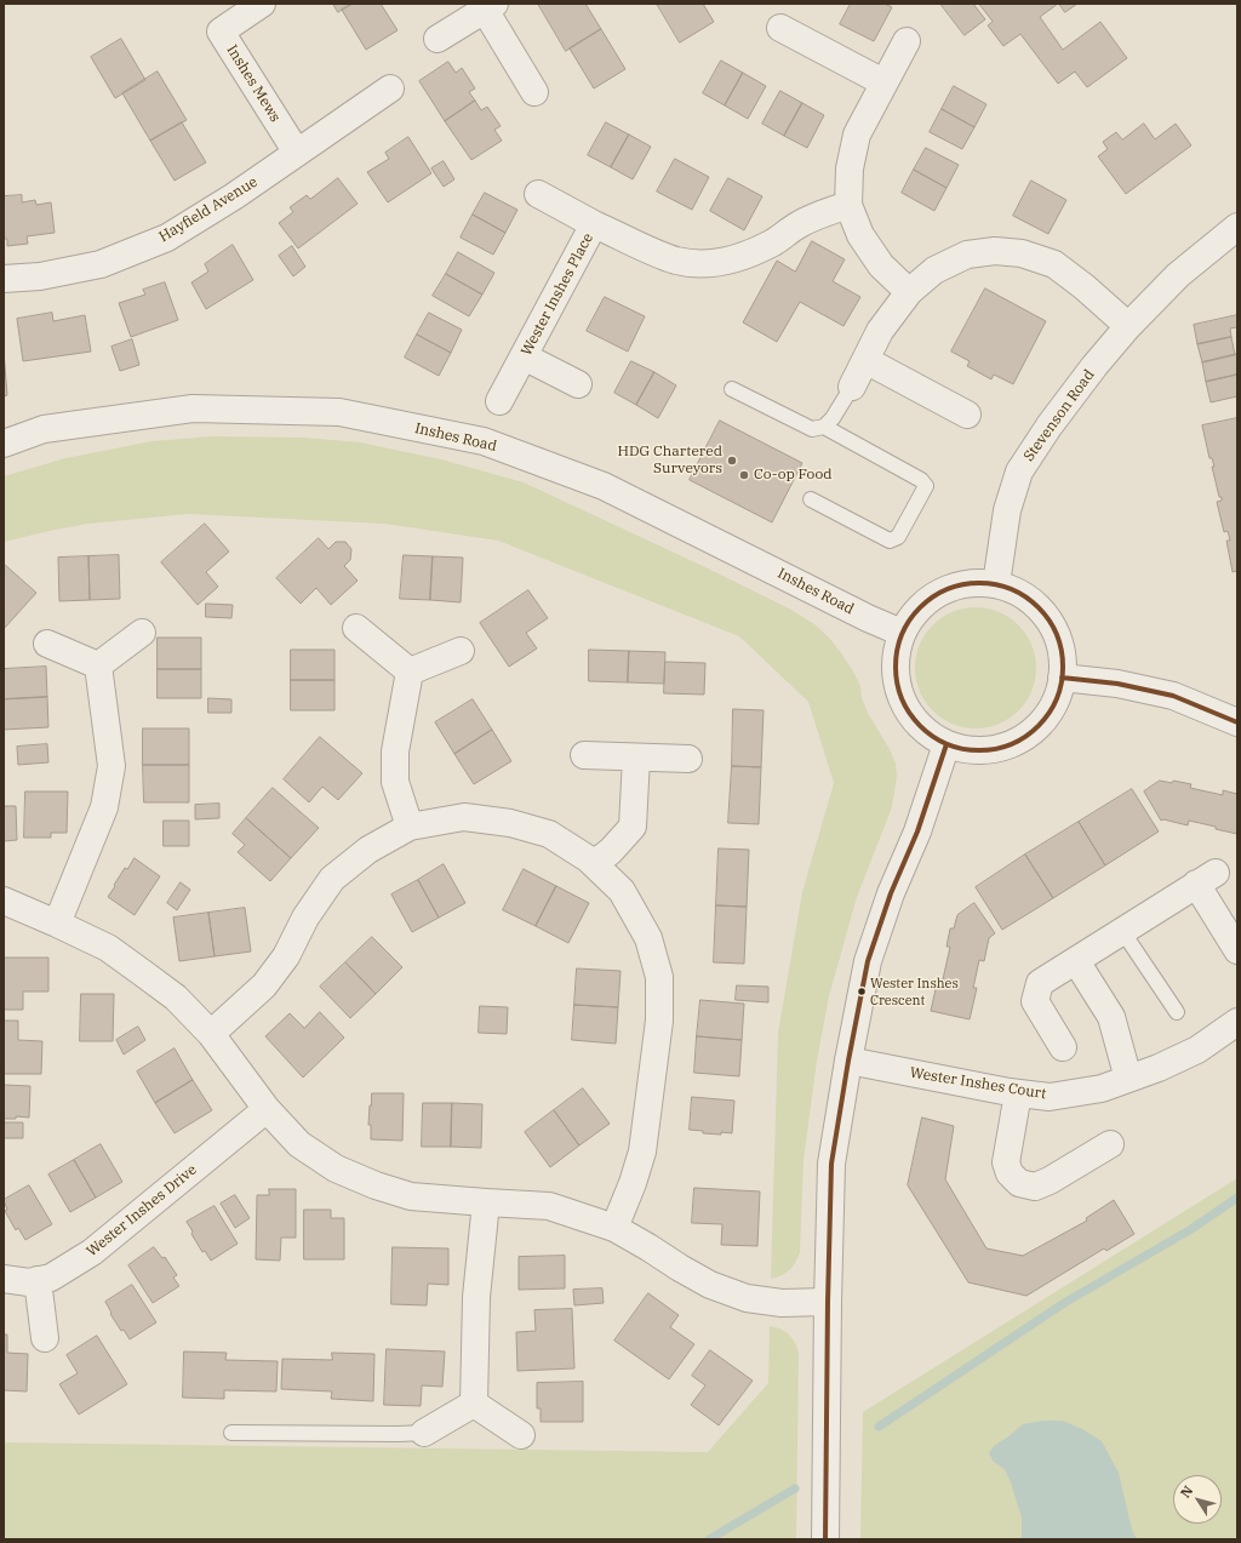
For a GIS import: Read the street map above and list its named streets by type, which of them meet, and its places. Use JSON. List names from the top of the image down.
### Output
{
  "streets": {
    "street": [
      "Inshes Mews",
      "Hayfield Avenue",
      "Wester Inshes Place",
      "Stevenson Road",
      "Inshes Road",
      "Wester Inshes Court",
      "Wester Inshes Drive"
    ]
  },
  "crossings": [
    ["Inshes Mews", "Hayfield Avenue"],
    ["Stevenson Road", "Inshes Road"]
  ],
  "places": ["HDG Chartered Surveyors", "Co-op Food", "Wester Inshes Crescent"],
  "north": "top left"
}
